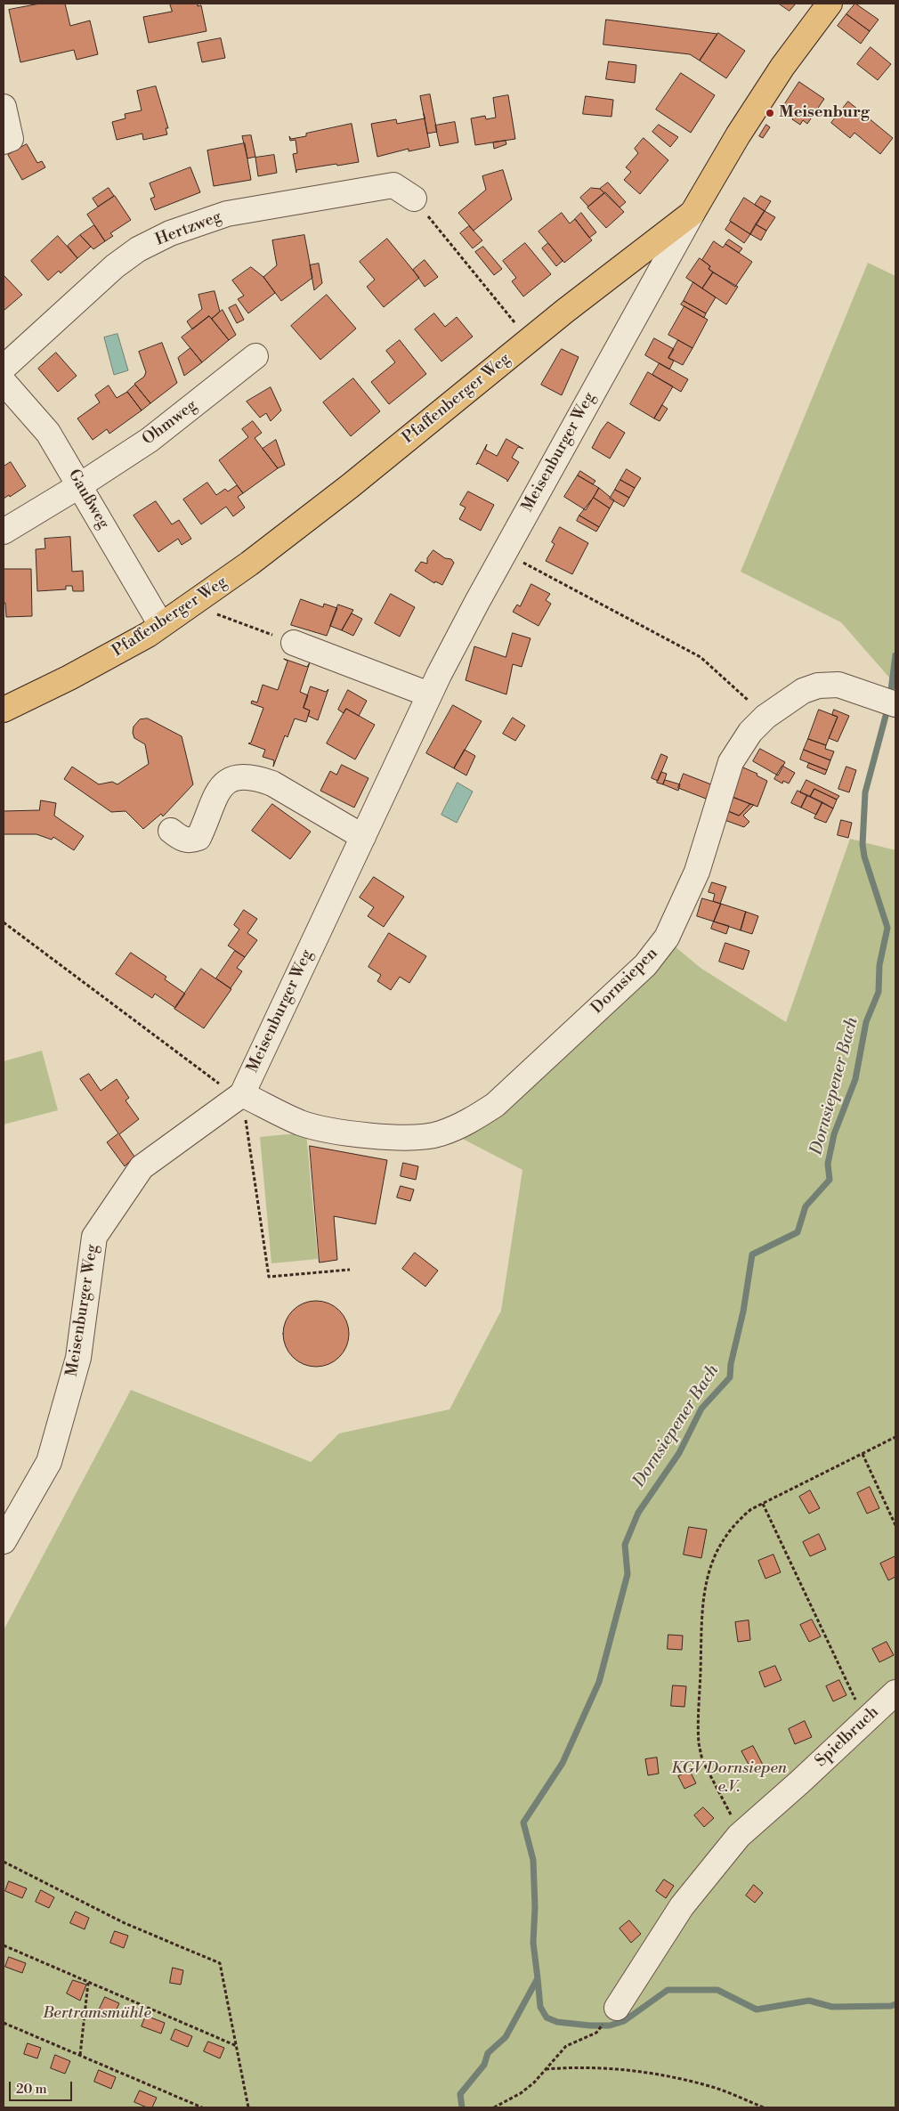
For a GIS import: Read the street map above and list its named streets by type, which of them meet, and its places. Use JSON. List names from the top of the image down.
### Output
{
  "streets": {
    "main road": ["Pfaffenberger Weg"],
    "street": [
      "Hertzweg",
      "Ohmweg",
      "Meisenburger Weg",
      "Gaußweg",
      "Dornsiepen",
      "Spielbruch"
    ]
  },
  "crossings": [
    ["Pfaffenberger Weg", "Meisenburger Weg"],
    ["Pfaffenberger Weg", "Gaußweg"],
    ["Ohmweg", "Gaußweg"],
    ["Meisenburger Weg", "Dornsiepen"]
  ],
  "water": ["Dornsiepener Bach"],
  "parks": ["KGV Dornsiepen e.V.", "Bertramsmühle"],
  "places": ["Meisenburg"],
  "scale_bar": "20 m"
}
